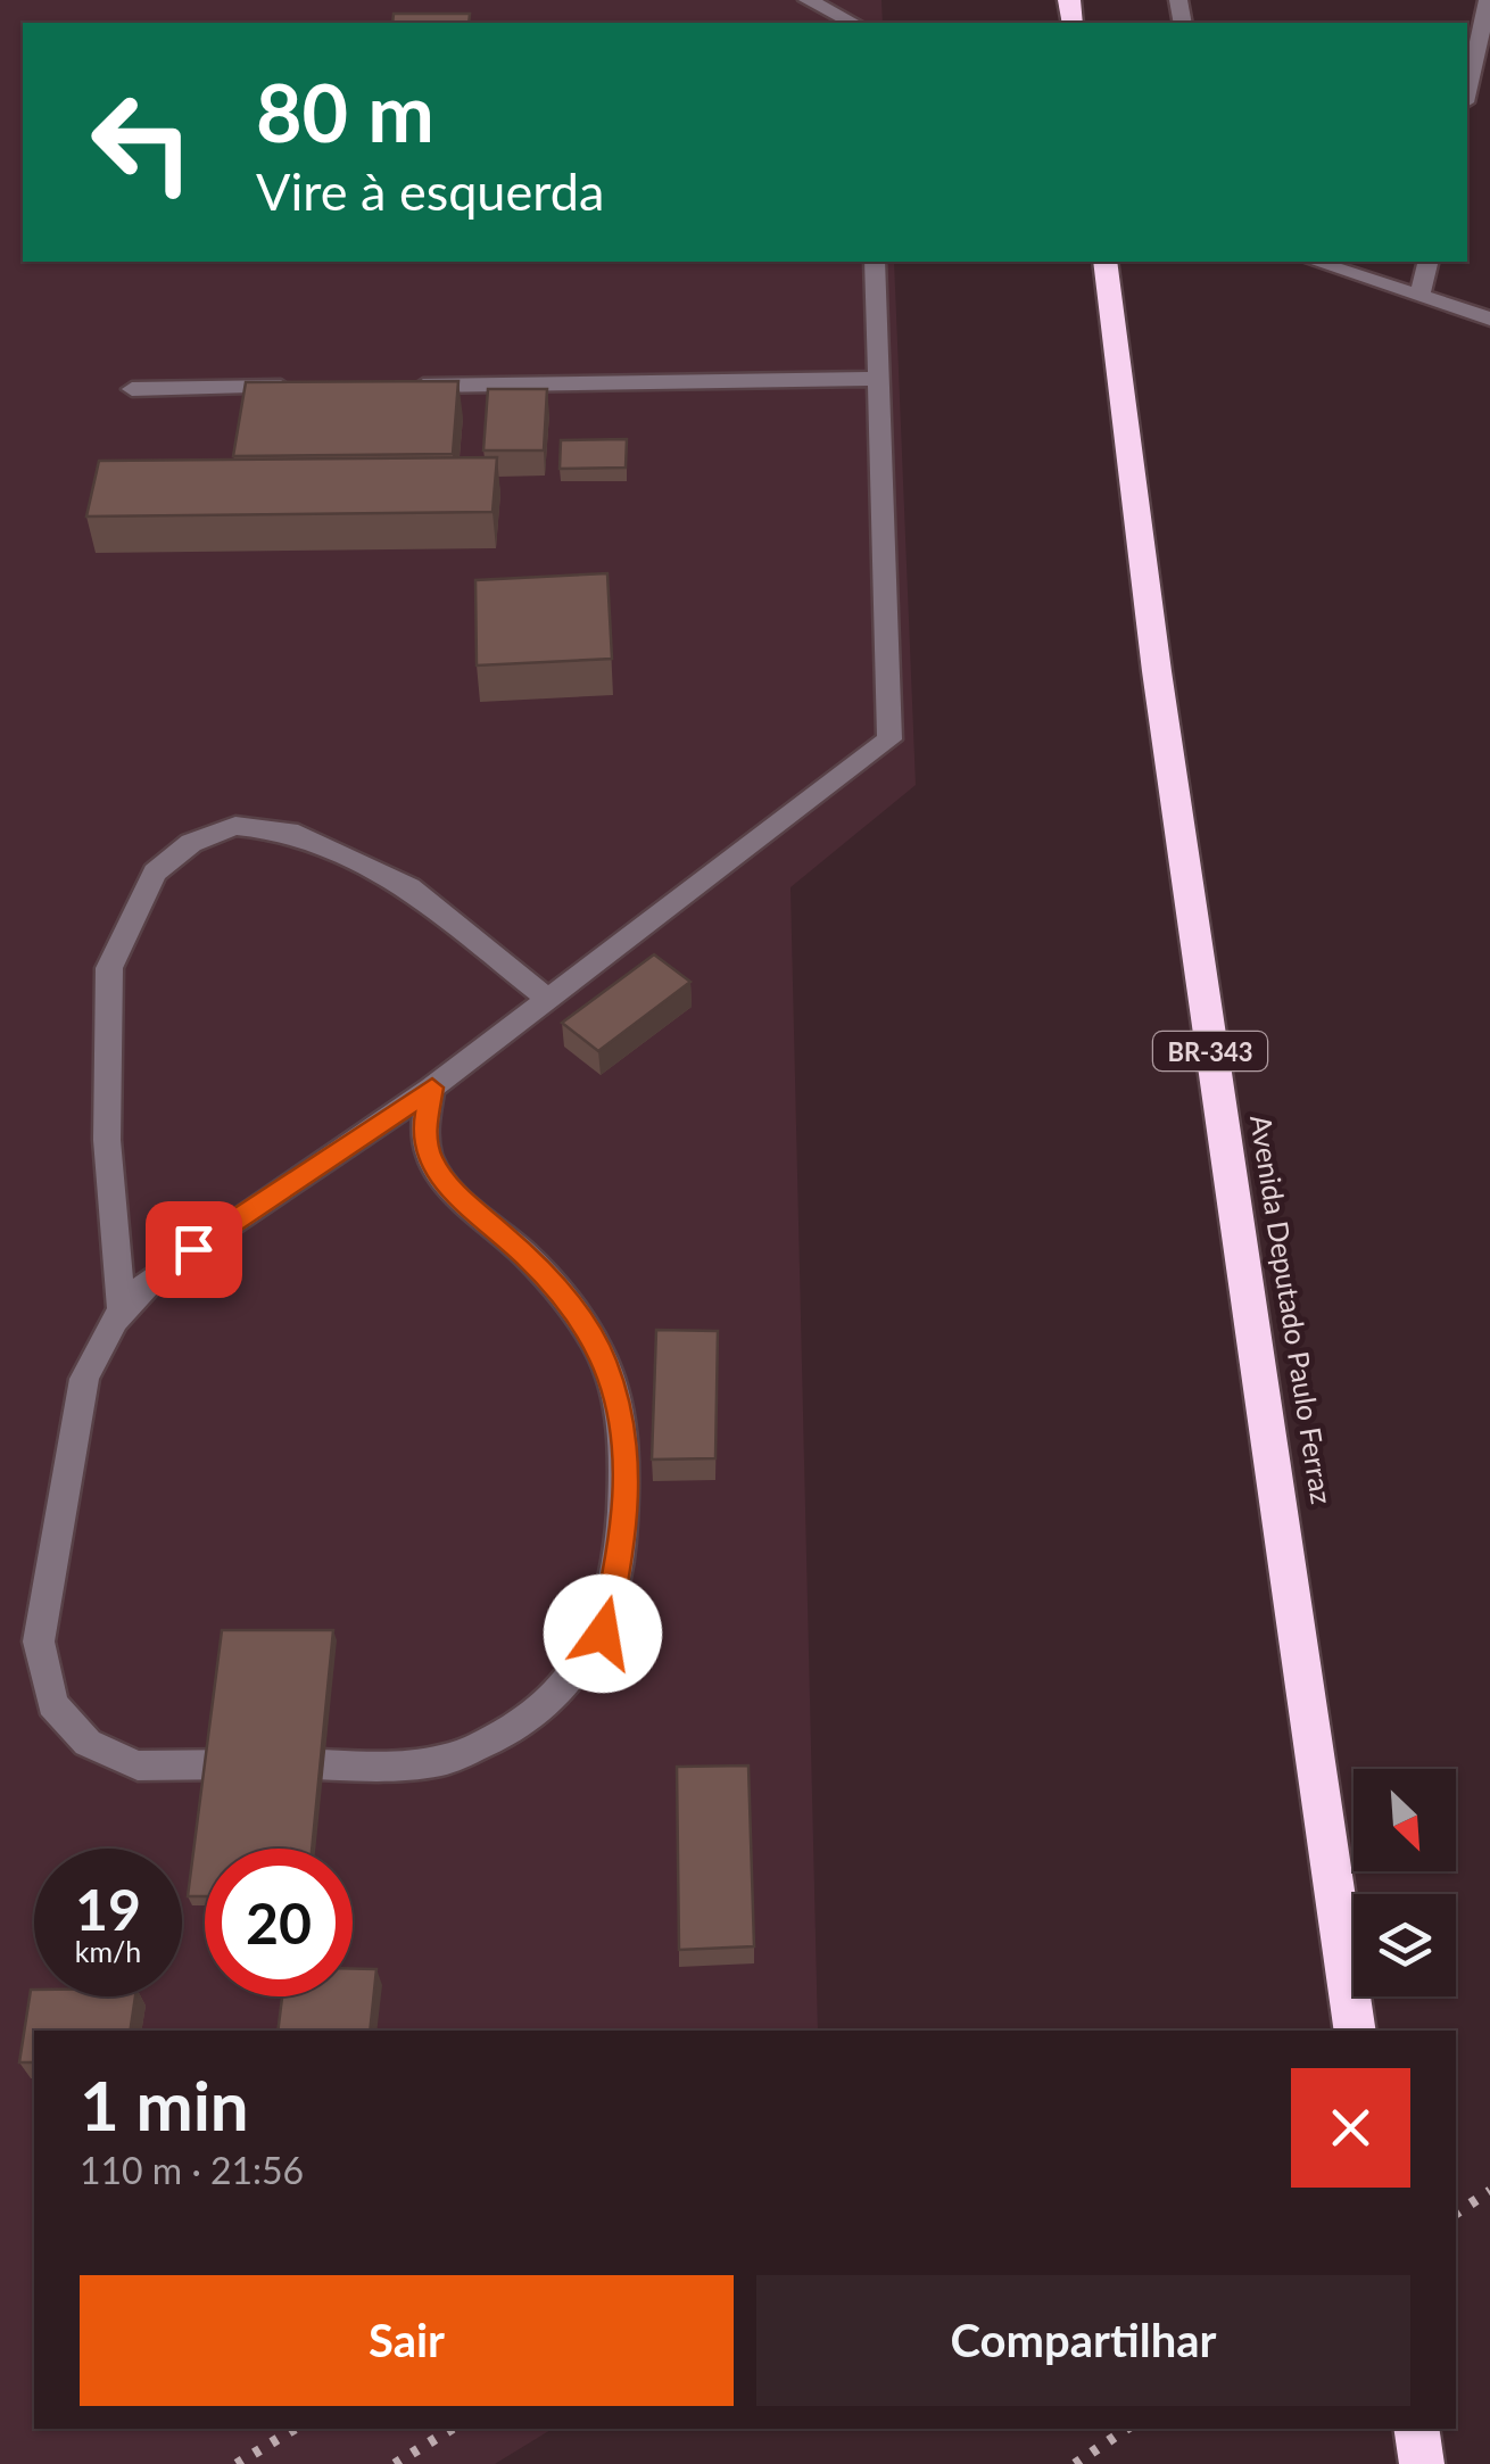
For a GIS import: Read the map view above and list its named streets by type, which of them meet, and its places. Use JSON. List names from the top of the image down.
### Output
{
  "streets": {
    "highway": ["BR-343", "Avenida Deputado Paulo Ferraz"]
  },
  "north": "bottom right",
  "page": {
    "turn": ["80 m", "Vire à esquerda"],
    "speed": "19 km/h",
    "limit": "20",
    "heading": ["1 min", "110 m · 21:56"],
    "buttons": ["Sair", "Compartilhar"]
  }
}
